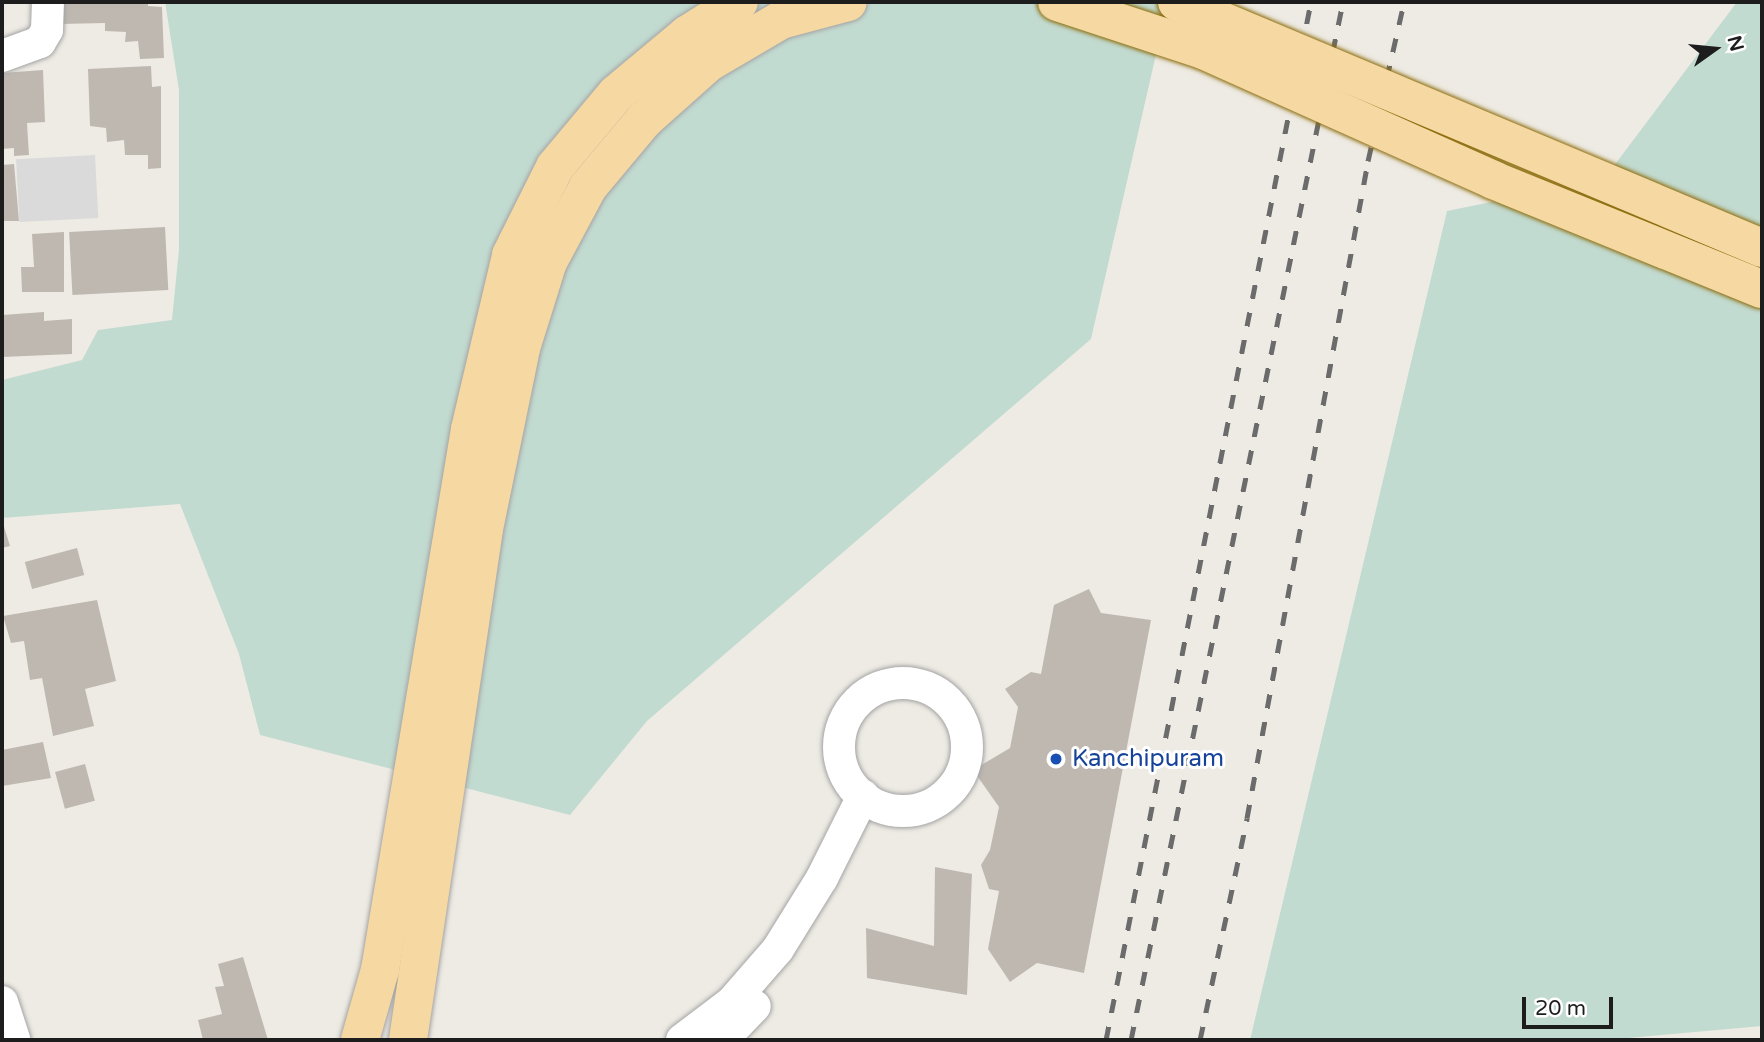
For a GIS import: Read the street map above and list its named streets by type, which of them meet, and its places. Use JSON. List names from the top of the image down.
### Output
{
  "places": ["Kanchipuram"],
  "scale_bar": "20 m",
  "north": "right"
}
